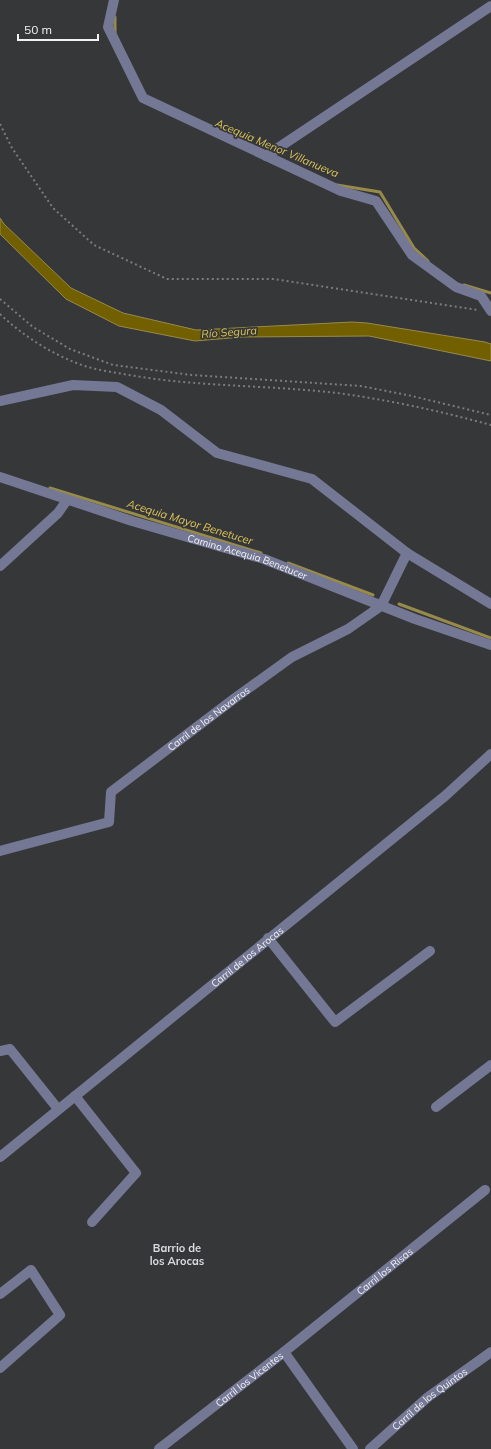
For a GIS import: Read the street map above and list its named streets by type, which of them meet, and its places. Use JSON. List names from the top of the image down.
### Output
{
  "streets": {
    "street": [
      "Camino Acequia Benetucer",
      "Carril de los Navarros",
      "Carril de los Arocas",
      "Carril los Risas",
      "Carril los Vicentes",
      "Carril de los Quintos"
    ]
  },
  "crossings": [
    ["Camino Acequia Benetucer", "Carril de los Navarros"],
    ["Carril los Risas", "Carril los Vicentes"]
  ],
  "districts": ["Barrio de los Arocas"],
  "water": ["Acequia Menor Villanueva", "Río Segura", "Acequia Mayor Benetucer"],
  "scale_bar": "50 m"
}
